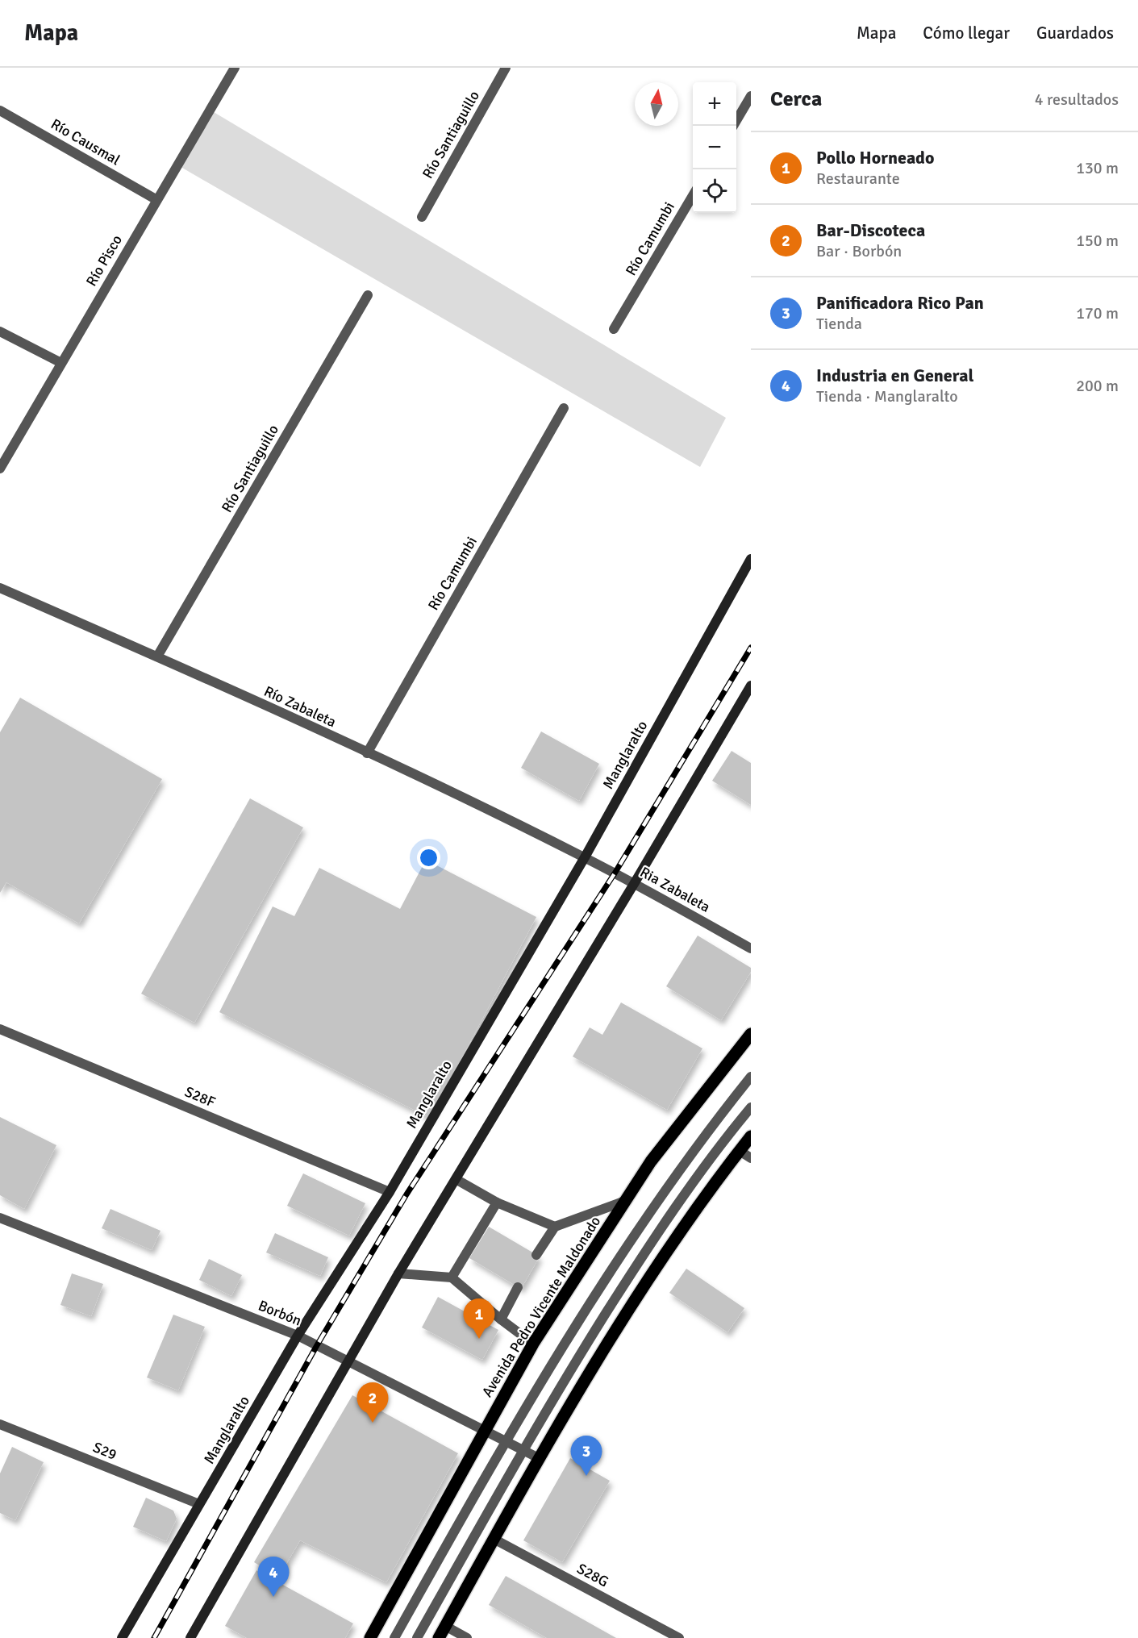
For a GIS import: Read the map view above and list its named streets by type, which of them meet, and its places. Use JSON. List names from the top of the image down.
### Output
{
  "streets": {
    "main road": ["Manglaralto", "Avenida Pedro Vicente Maldonado"],
    "street": [
      "Río Santiaguillo",
      "Río Causmal",
      "Río Camumbi",
      "Río Pisco",
      "Río Zabaleta",
      "Ria Zabaleta",
      "S28F",
      "Borbón",
      "S29",
      "S28G"
    ]
  },
  "crossings": [
    ["Río Santiaguillo", "Río Zabaleta"],
    ["Río Causmal", "Río Pisco"],
    ["Río Camumbi", "Río Zabaleta"],
    ["Río Zabaleta", "Manglaralto"],
    ["Río Zabaleta", "Ria Zabaleta"],
    ["Manglaralto", "Ria Zabaleta"],
    ["Manglaralto", "S28F"],
    ["Manglaralto", "Borbón"],
    ["Manglaralto", "S29"],
    ["Avenida Pedro Vicente Maldonado", "Borbón"]
  ],
  "north": "top",
  "page": {
    "header": "Mapa",
    "nav": ["Mapa", "Cómo llegar", "Guardados"],
    "heading": ["Cerca", "4 resultados"],
    "map_buttons": ["+", "−"],
    "list": [
      {
        "mark": "1",
        "name": "Pollo Horneado",
        "note": "Restaurante",
        "value": "130 m"
      },
      {
        "mark": "2",
        "name": "Bar-Discoteca",
        "note": "Bar · Borbón",
        "value": "150 m"
      },
      {
        "mark": "3",
        "name": "Panificadora Rico Pan",
        "note": "Tienda",
        "value": "170 m"
      },
      {
        "mark": "4",
        "name": "Industria en General",
        "note": "Tienda · Manglaralto",
        "value": "200 m"
      }
    ],
    "pins": [
      "1",
      "2",
      "3",
      "4"
    ]
  }
}
